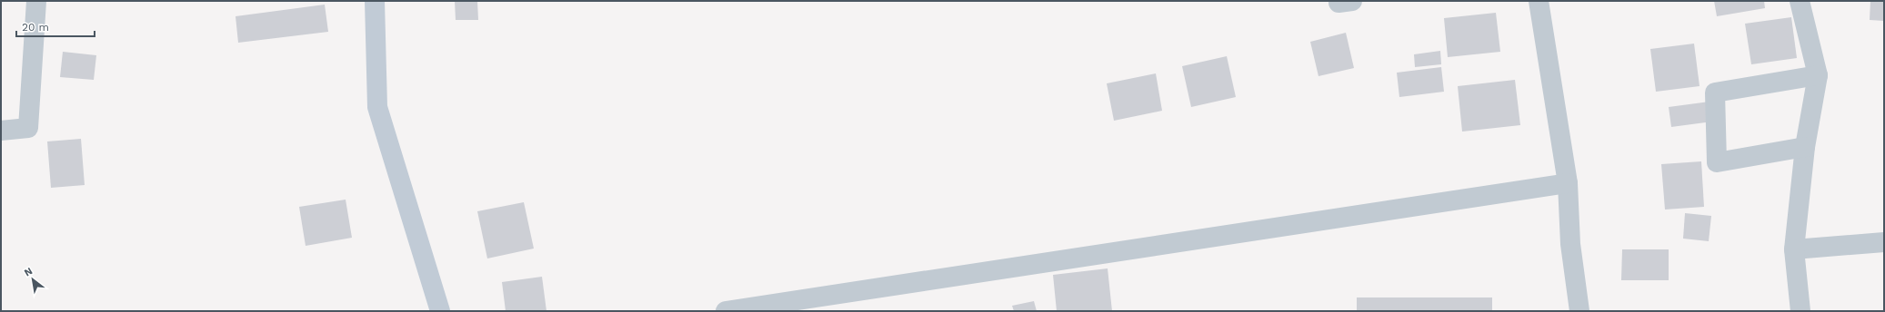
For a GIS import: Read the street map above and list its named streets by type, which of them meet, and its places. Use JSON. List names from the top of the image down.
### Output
{
  "scale_bar": "20 m",
  "north": "top left"
}
